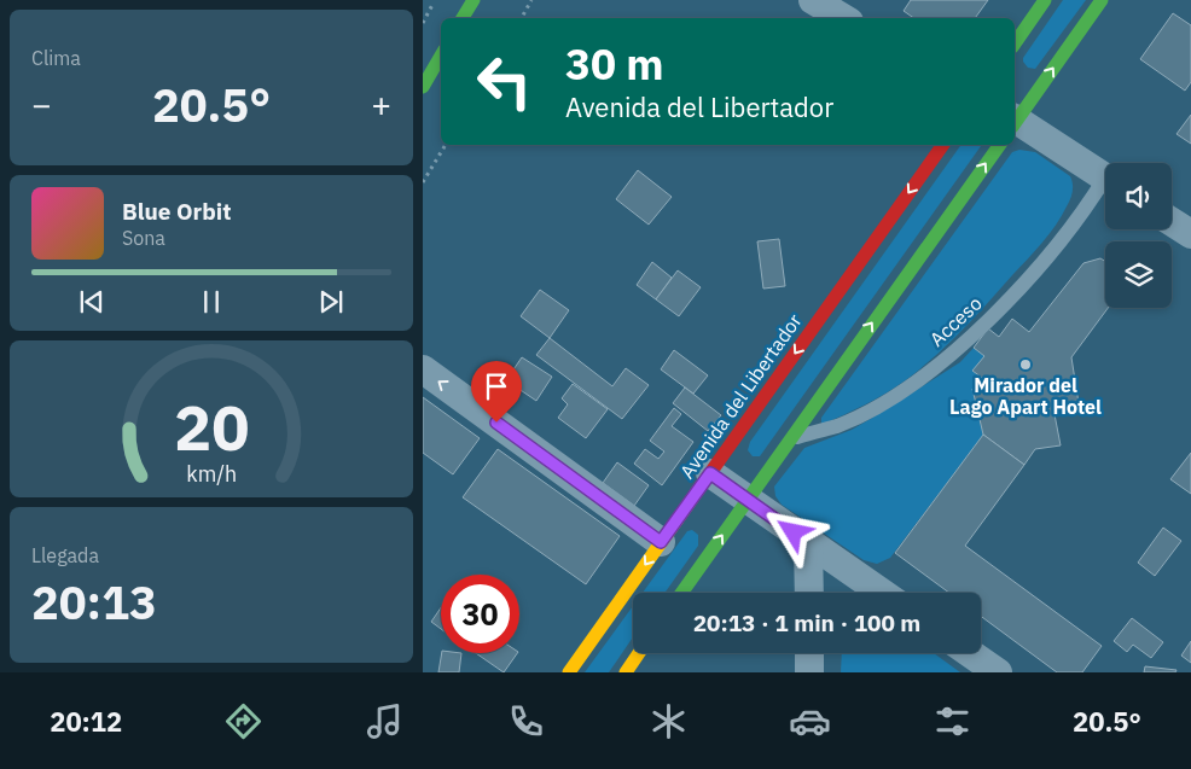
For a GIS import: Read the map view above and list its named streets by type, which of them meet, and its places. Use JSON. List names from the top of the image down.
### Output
{
  "streets": {
    "main road": ["Avenida del Libertador"],
    "lane": ["Acceso"]
  },
  "places": ["Mirador del Lago Apart Hotel"],
  "page": {
    "tile": [
      "Clima",
      ["Llegada", "20:13"]
    ],
    "turn": ["30 m", "Avenida del Libertador"],
    "heat": ["−", "20.5°", "+"],
    "song": ["Blue Orbit", "Sona"],
    "limit": "30",
    "trip": "20:13 · 1 min · 100 m",
    "tabs": ["20:12", "20.5°"],
    "gauge": ["20", "km/h"]
  }
}
